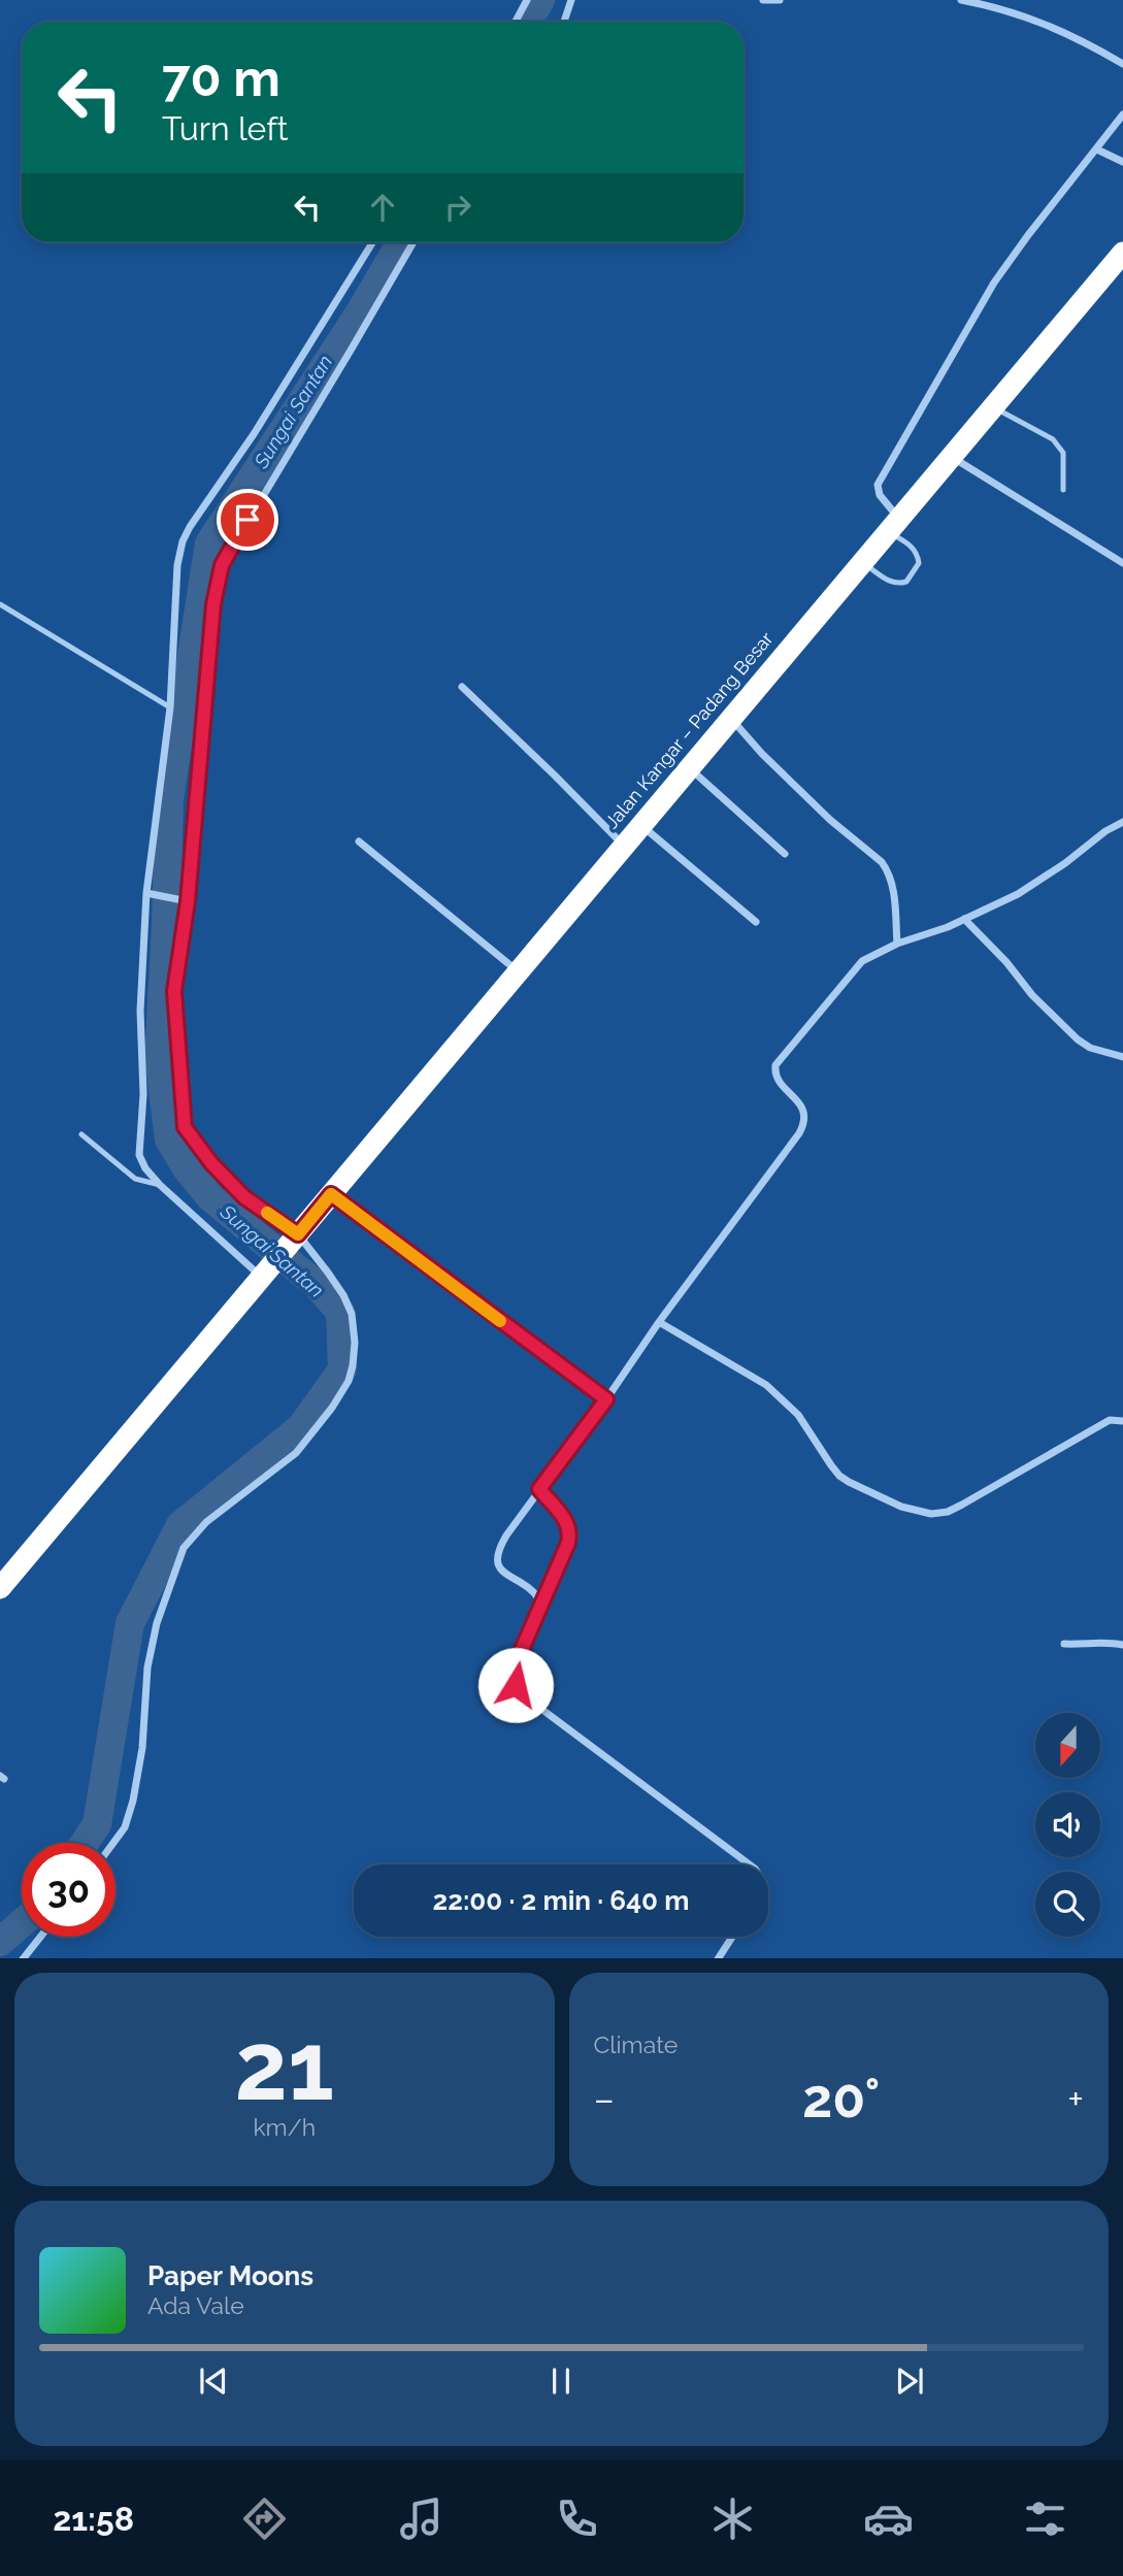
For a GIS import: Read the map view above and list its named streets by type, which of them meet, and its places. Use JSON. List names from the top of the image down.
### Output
{
  "streets": {
    "highway": ["Jalan Kangar – Padang Besar"]
  },
  "water": ["Sungai Santan"],
  "north": "bottom",
  "page": {
    "turn": ["70 m", "Turn left"],
    "limit": "30",
    "trip": "22:00 · 2 min · 640 m",
    "tile": [
      ["21", "km/h"],
      "Climate"
    ],
    "heat": ["−", "20°", "+"],
    "song": ["Paper Moons", "Ada Vale"],
    "tabs": "21:58"
  }
}
